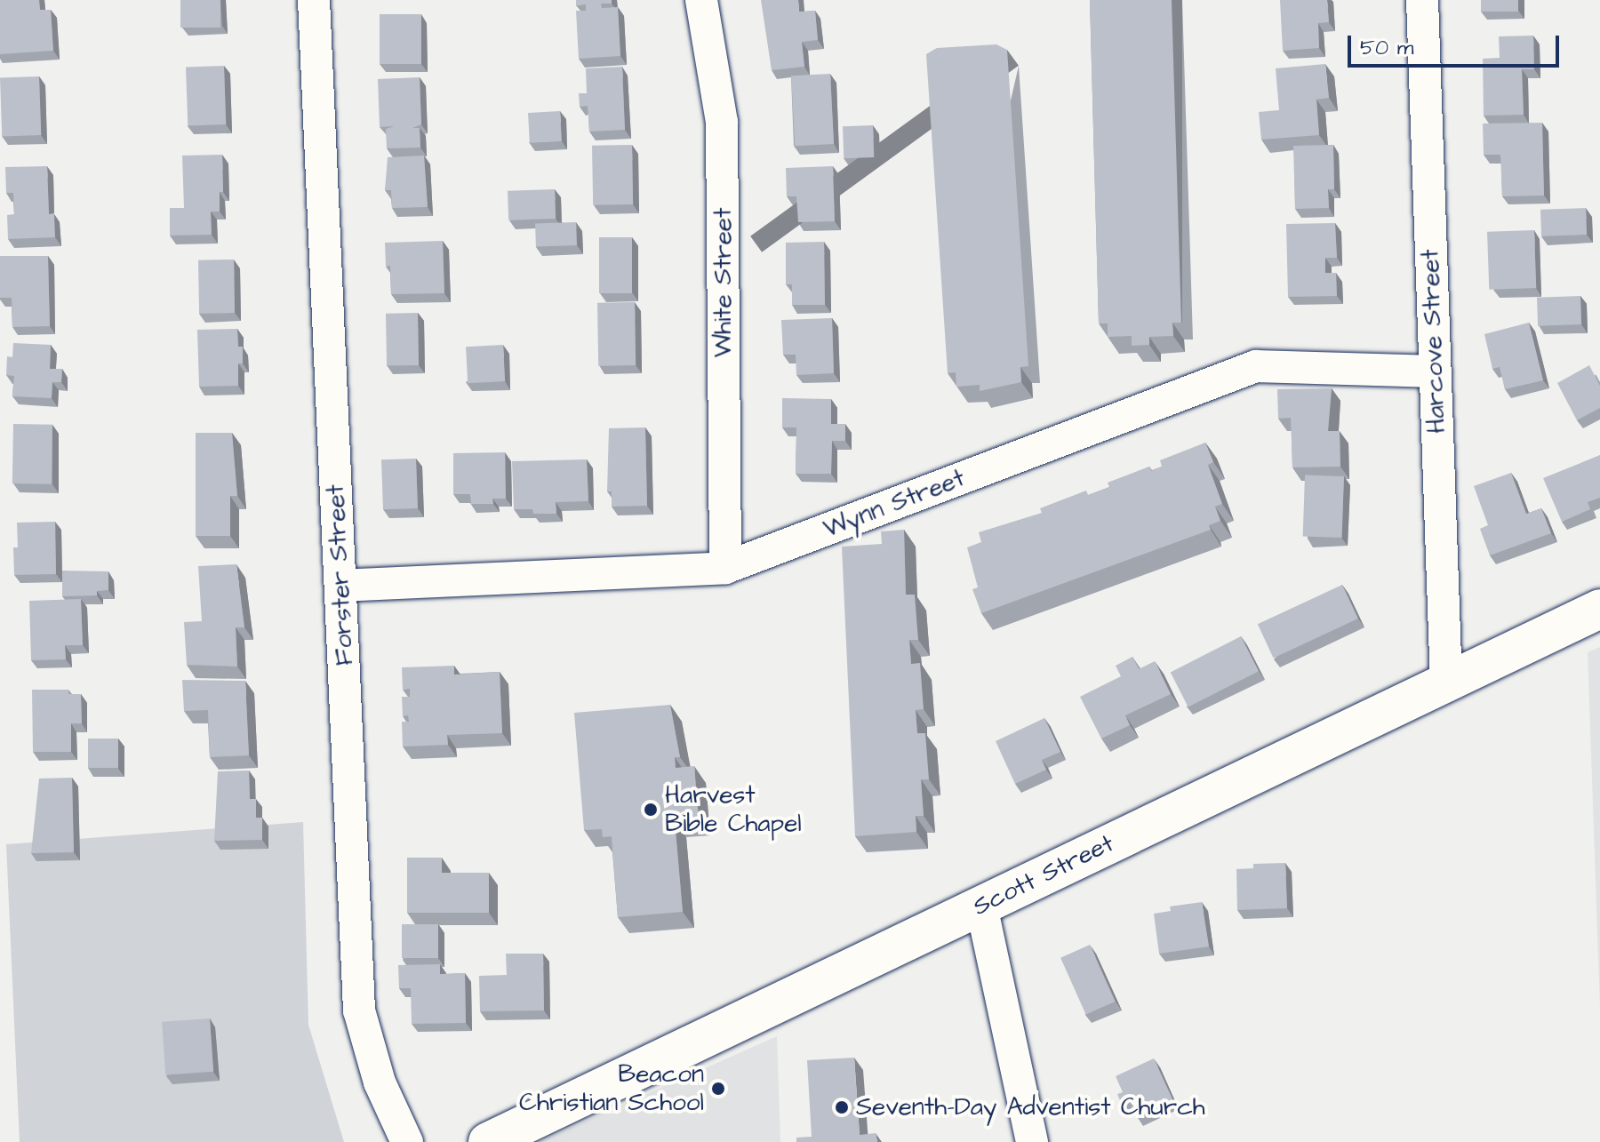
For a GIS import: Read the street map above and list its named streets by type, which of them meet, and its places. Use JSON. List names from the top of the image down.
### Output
{
  "streets": {
    "main road": ["Scott Street"],
    "street": [
      "White Street",
      "Harcove Street",
      "Wynn Street",
      "Forster Street"
    ]
  },
  "crossings": [
    ["White Street", "Wynn Street"],
    ["Harcove Street", "Wynn Street"],
    ["Harcove Street", "Scott Street"],
    ["Wynn Street", "Forster Street"]
  ],
  "places": ["Harvest Bible Chapel", "Beacon Christian School", "Seventh-Day Adventist Church"],
  "scale_bar": "50 m"
}
